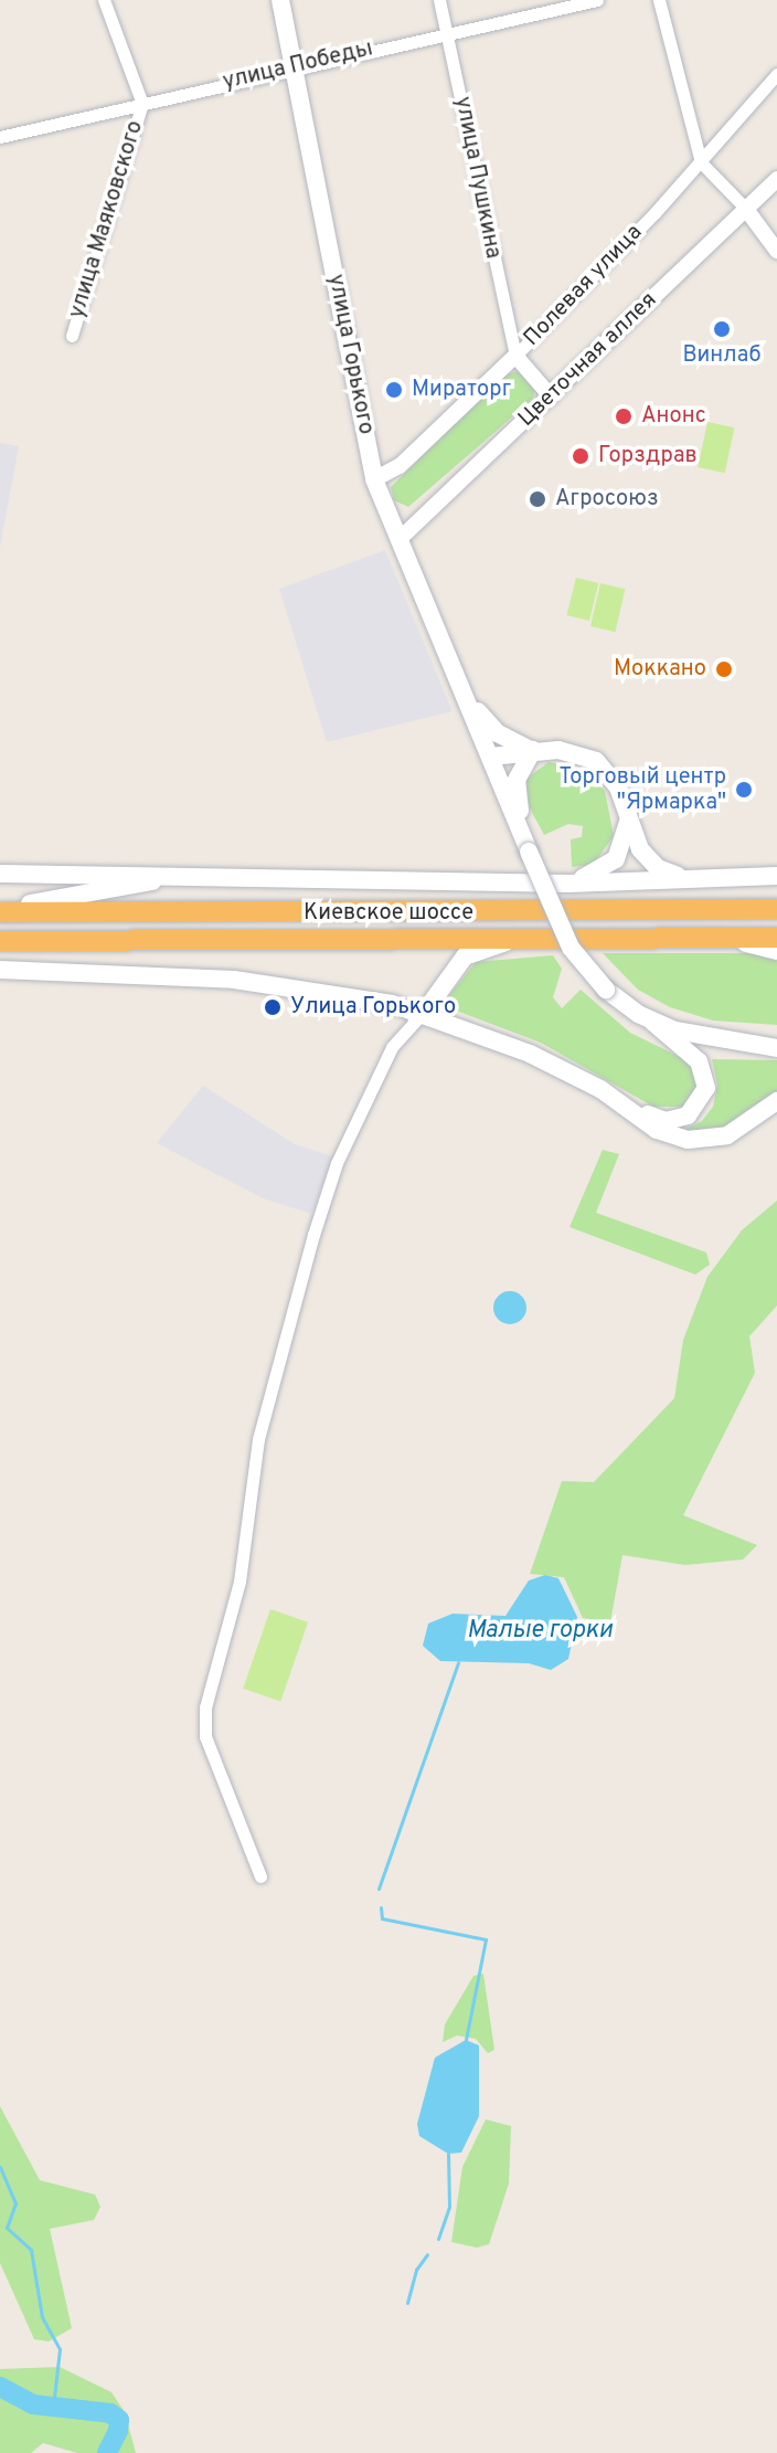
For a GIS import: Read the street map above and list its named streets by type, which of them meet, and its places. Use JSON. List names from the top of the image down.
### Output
{
  "streets": {
    "highway": ["Киевское шоссе"],
    "main road": ["улица Горького"],
    "street": [
      "улица Победы",
      "улица Пушкина",
      "улица Маяковского",
      "Полевая улица",
      "Цветочная аллея"
    ]
  },
  "crossings": [
    ["улица Победы", "улица Пушкина"],
    ["улица Победы", "улица Маяковского"],
    ["улица Победы", "улица Горького"],
    ["улица Пушкина", "Полевая улица"],
    ["Полевая улица", "улица Горького"],
    ["улица Горького", "Цветочная аллея"]
  ],
  "water": ["Малые горки"],
  "places": [
    "Винлаб",
    "Мираторг",
    "Анонс",
    "Горздрав",
    "Агросоюз",
    "Моккано",
    "Торговый центр \"Ярмарка\"",
    "Улица Горького"
  ]
}
